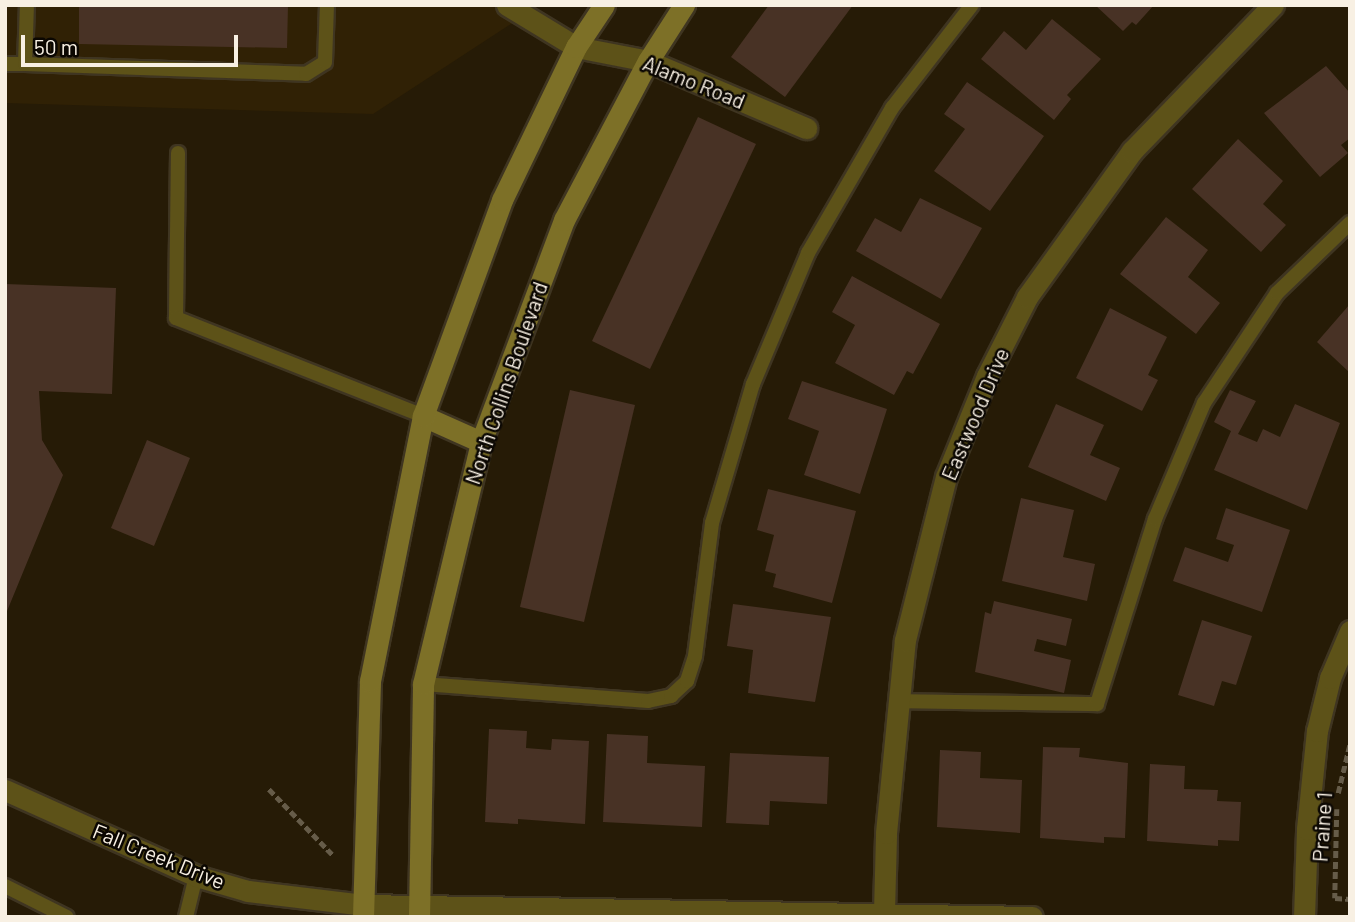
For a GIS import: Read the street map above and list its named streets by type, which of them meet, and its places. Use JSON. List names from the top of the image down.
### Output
{
  "streets": {
    "main road": ["North Collins Boulevard"],
    "street": ["Alamo Road", "Eastwood Drive", "Fall Creek Drive"],
    "path": ["Praine 1"]
  },
  "crossings": [
    ["Alamo Road", "North Collins Boulevard"],
    ["North Collins Boulevard", "Fall Creek Drive"],
    ["Eastwood Drive", "Fall Creek Drive"]
  ],
  "scale_bar": "50 m"
}
